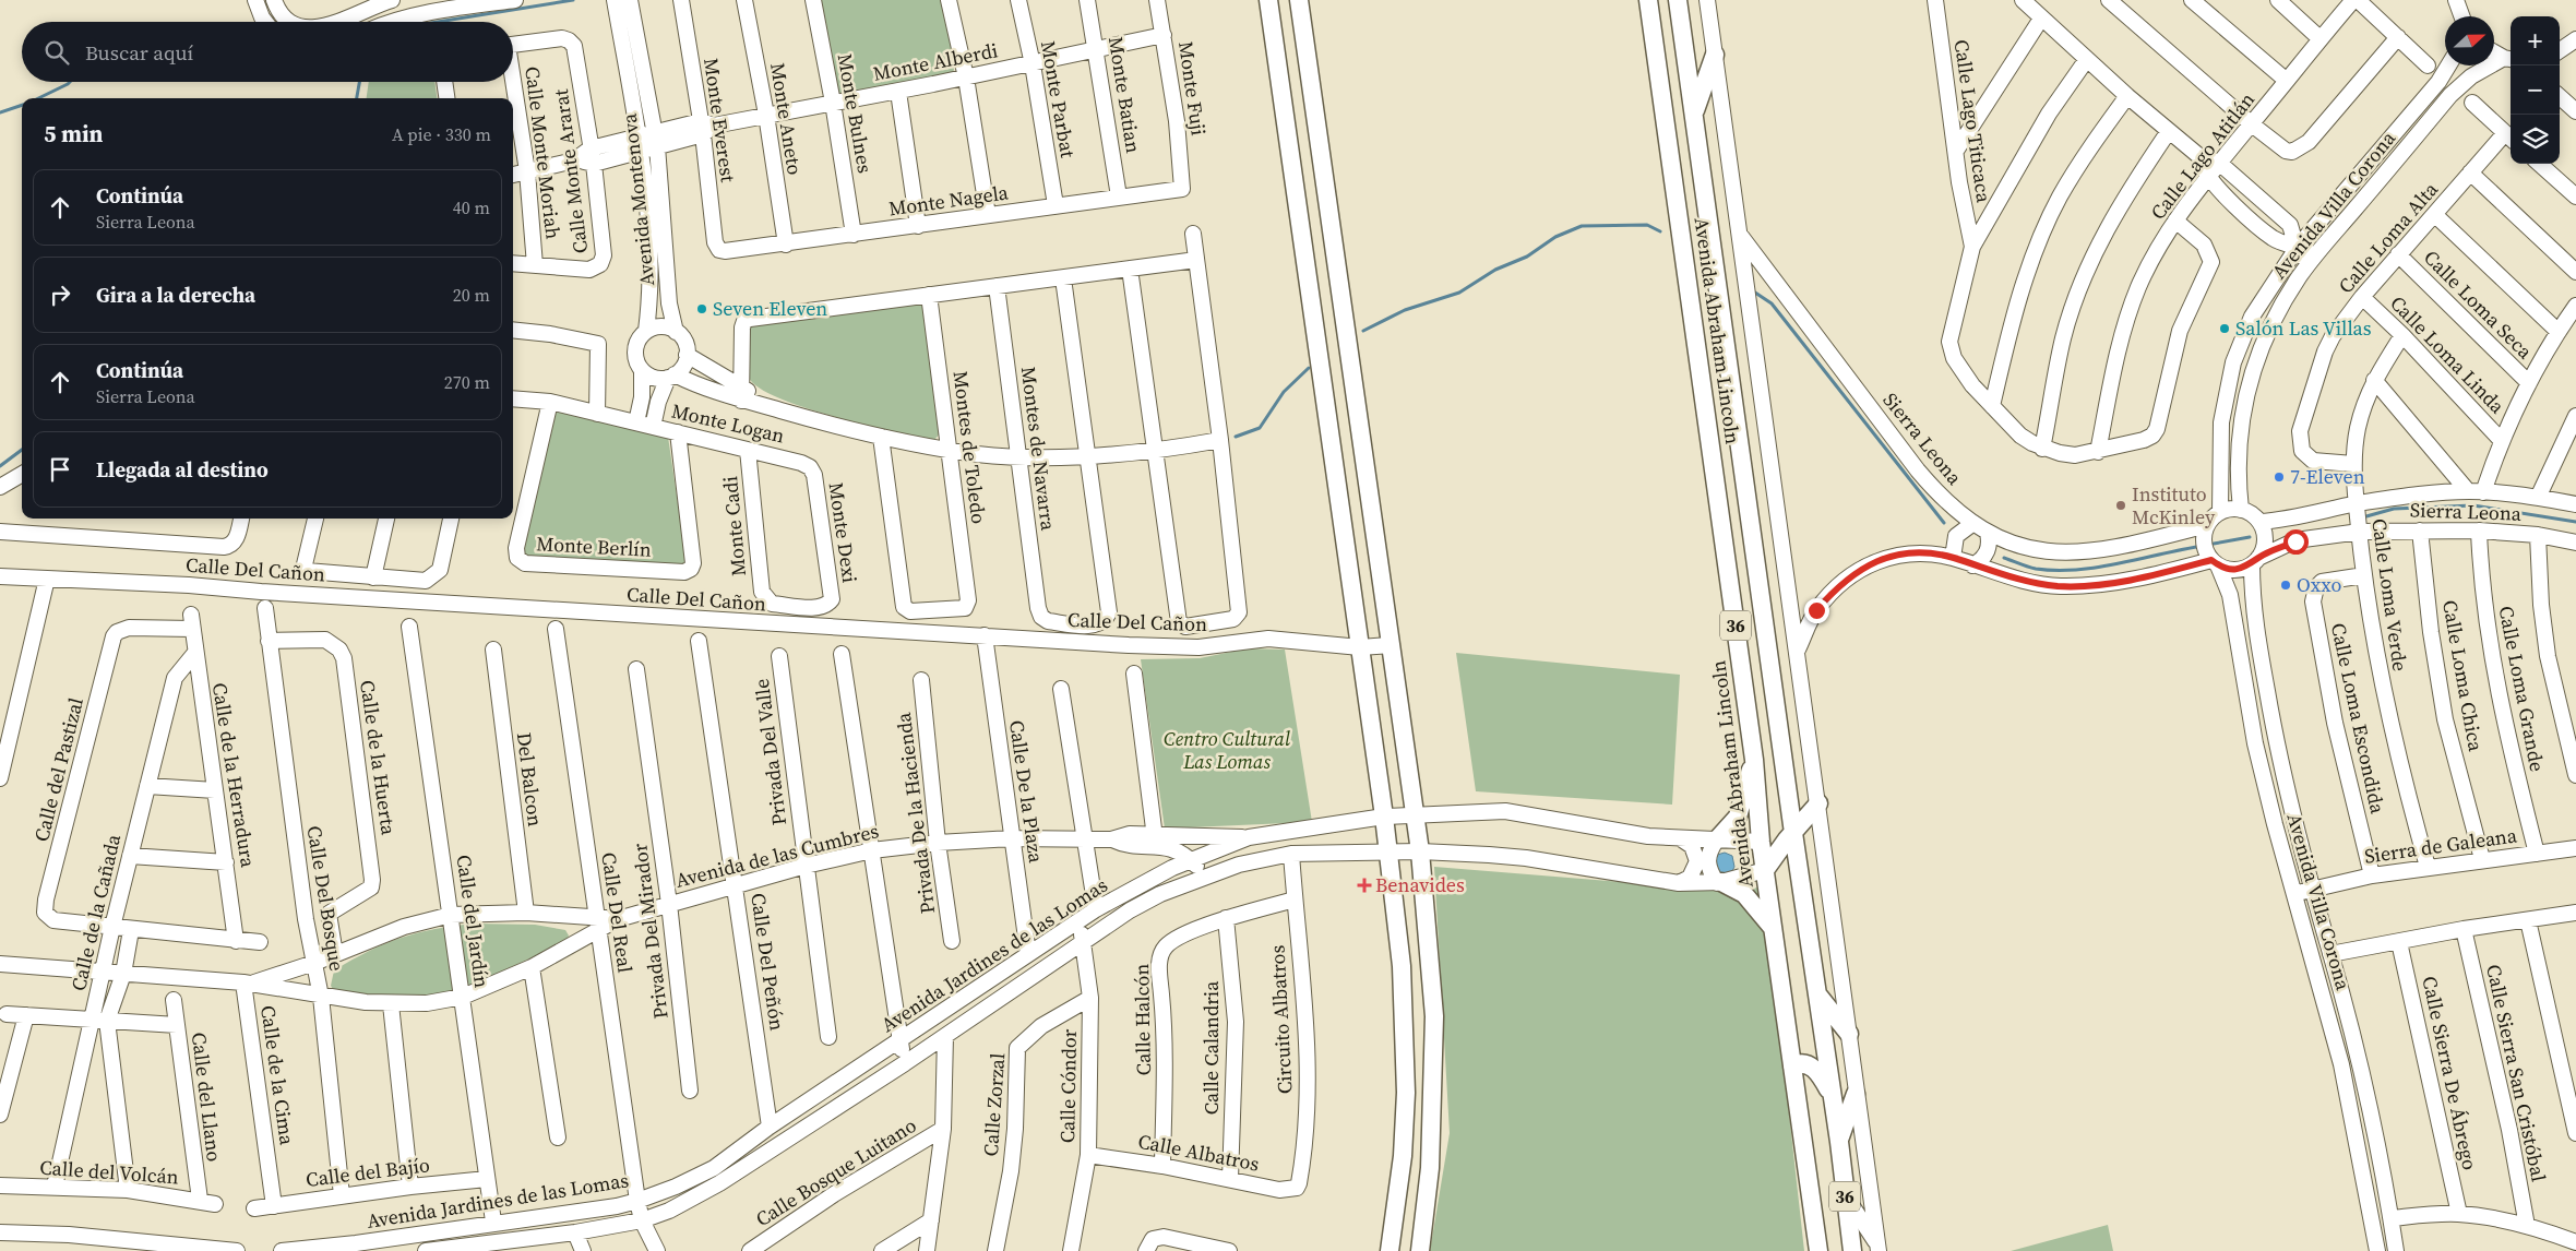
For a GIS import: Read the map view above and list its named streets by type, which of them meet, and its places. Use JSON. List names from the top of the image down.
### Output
{
  "streets": {
    "main road": ["Avenida Abraham Lincoln", "36"],
    "street": [
      "Monte Alberdi",
      "Monte Fuji",
      "Monte Batian",
      "Monte Parbat",
      "Monte Bulnes",
      "Monte Aneto",
      "Monte Everest",
      "Calle Lago Titicaca",
      "Calle Monte Moriah",
      "Calle Lago Atitlán",
      "Calle Monte Ararat",
      "Avenida Montenova",
      "Monte Nagela",
      "Avenida Villa Corona",
      "Calle Loma Alta",
      "Calle Loma Seca",
      "Calle Loma Linda",
      "Monte Logan",
      "Sierra Leona",
      "Montes de Toledo",
      "Montes de Navarra",
      "Monte Cadi",
      "Monte Dexi",
      "Monte Berlín",
      "Calle Del Cañon",
      "Calle Loma Verde",
      "Calle Loma Chica",
      "Calle Loma Grande",
      "Calle Loma Escondida",
      "Privada Del Valle",
      "Calle de la Huerta",
      "Calle del Pastizal",
      "Calle de la Herradura",
      "Del Balcon",
      "Calle De la Plaza",
      "Privada De la Hacienda",
      "Sierra de Galeana",
      "Avenida de las Cumbres",
      "Calle Del Bosque",
      "Calle de la Cañada",
      "Calle Del Real",
      "Calle del Jardín",
      "Privada Del Mirador",
      "Avenida Jardines de las Lomas",
      "Calle Del Peñón",
      "Calle Halcón",
      "Circuito Albatros",
      "Calle Calandria",
      "Calle Sierra De Ábrego",
      "Calle Sierra San Cristóbal",
      "Calle de la Cima",
      "Calle Cóndor",
      "Calle del Llano",
      "Calle Zorzal",
      "Calle Albatros",
      "Calle del Volcán",
      "Calle del Bajío",
      "Calle Bosque Luitano"
    ]
  },
  "crossings": [
    ["Monte Alberdi", "Monte Fuji"],
    ["Monte Alberdi", "Monte Batian"],
    ["Monte Alberdi", "Monte Parbat"],
    ["Monte Alberdi", "Monte Bulnes"],
    ["Monte Alberdi", "Monte Aneto"],
    ["Monte Alberdi", "Monte Everest"],
    ["Monte Alberdi", "Avenida Montenova"],
    ["Monte Fuji", "Monte Nagela"],
    ["Monte Batian", "Monte Nagela"],
    ["Monte Parbat", "Monte Nagela"],
    ["Monte Bulnes", "Monte Nagela"],
    ["Monte Aneto", "Monte Nagela"],
    ["Monte Everest", "Monte Nagela"],
    ["Calle Monte Moriah", "Calle Monte Ararat"],
    ["Avenida Villa Corona", "Sierra Leona"],
    ["Avenida Villa Corona", "Sierra de Galeana"],
    ["Calle Loma Alta", "Calle Loma Seca"],
    ["Calle Loma Alta", "Calle Loma Linda"],
    ["Calle Loma Alta", "Calle Loma Verde"],
    ["Avenida Abraham Lincoln", "Avenida Jardines de las Lomas"],
    ["Calle Loma Linda", "Calle Loma Verde"],
    ["Monte Logan", "Monte Cadi"],
    ["Monte Logan", "Monte Dexi"],
    ["Monte Logan", "Monte Berlín"],
    ["Sierra Leona", "Calle Loma Verde"],
    ["Sierra Leona", "Calle Loma Chica"],
    ["Sierra Leona", "Calle Loma Grande"],
    ["Monte Cadi", "Monte Dexi"],
    ["Calle Del Cañon", "Calle De la Plaza"],
    ["Calle Loma Verde", "Calle Loma Escondida"],
    ["Calle Loma Verde", "Sierra de Galeana"],
    ["Calle Loma Chica", "Sierra de Galeana"],
    ["Calle Loma Grande", "Sierra de Galeana"],
    ["Calle Loma Escondida", "Sierra de Galeana"],
    ["Privada Del Valle", "Avenida de las Cumbres"],
    ["Calle de la Huerta", "Avenida de las Cumbres"],
    ["Calle de la Huerta", "Calle Del Bosque"],
    ["Calle del Pastizal", "Calle de la Herradura"],
    ["Calle del Pastizal", "Calle de la Cañada"],
    ["Calle de la Herradura", "Calle de la Cañada"],
    ["Del Balcon", "Avenida de las Cumbres"],
    ["Calle De la Plaza", "Avenida de las Cumbres"],
    ["Calle De la Plaza", "Avenida Jardines de las Lomas"],
    ["Privada De la Hacienda", "Avenida de las Cumbres"],
    ["Avenida de las Cumbres", "Calle Del Bosque"],
    ["Avenida de las Cumbres", "Calle Del Real"],
    ["Avenida de las Cumbres", "Calle del Jardín"],
    ["Avenida de las Cumbres", "Privada Del Mirador"],
    ["Avenida de las Cumbres", "Avenida Jardines de las Lomas"],
    ["Avenida de las Cumbres", "Calle Del Peñón"],
    ["Avenida de las Cumbres", "Calle de la Cima"],
    ["Calle Del Bosque", "Calle del Bajío"],
    ["Calle de la Cañada", "Calle del Volcán"],
    ["Calle Del Real", "Avenida Jardines de las Lomas"],
    ["Calle del Jardín", "Avenida Jardines de las Lomas"],
    ["Calle del Jardín", "Calle del Bajío"],
    ["Avenida Jardines de las Lomas", "Calle Del Peñón"],
    ["Avenida Jardines de las Lomas", "Circuito Albatros"],
    ["Avenida Jardines de las Lomas", "Calle Cóndor"],
    ["Calle Halcón", "Circuito Albatros"],
    ["Calle Halcón", "Calle Calandria"],
    ["Calle Halcón", "Calle Albatros"],
    ["Circuito Albatros", "Calle Albatros"],
    ["Calle Calandria", "Calle Albatros"],
    ["Calle de la Cima", "Calle del Bajío"],
    ["Calle Cóndor", "Calle Zorzal"],
    ["Calle Cóndor", "Calle Albatros"],
    ["Calle del Llano", "Calle del Volcán"]
  ],
  "parks": ["Centro Cultural Las Lomas"],
  "places": {
    "other": [
      "Seven Eleven",
      "Salón Las Villas",
      "7-Eleven",
      "Instituto McKinley",
      "Oxxo"
    ],
    "health": ["Benavides"]
  },
  "north": "right",
  "page": {
    "map_buttons": ["+", "−"],
    "search": "Buscar aquí",
    "heading": ["5 min", "A pie · 330 m"],
    "list": [
      ["Continúa", "Sierra Leona", "40 m"],
      ["Gira a la derecha", "20 m"],
      ["Continúa", "Sierra Leona", "270 m"],
      "Llegada al destino"
    ]
  }
}
